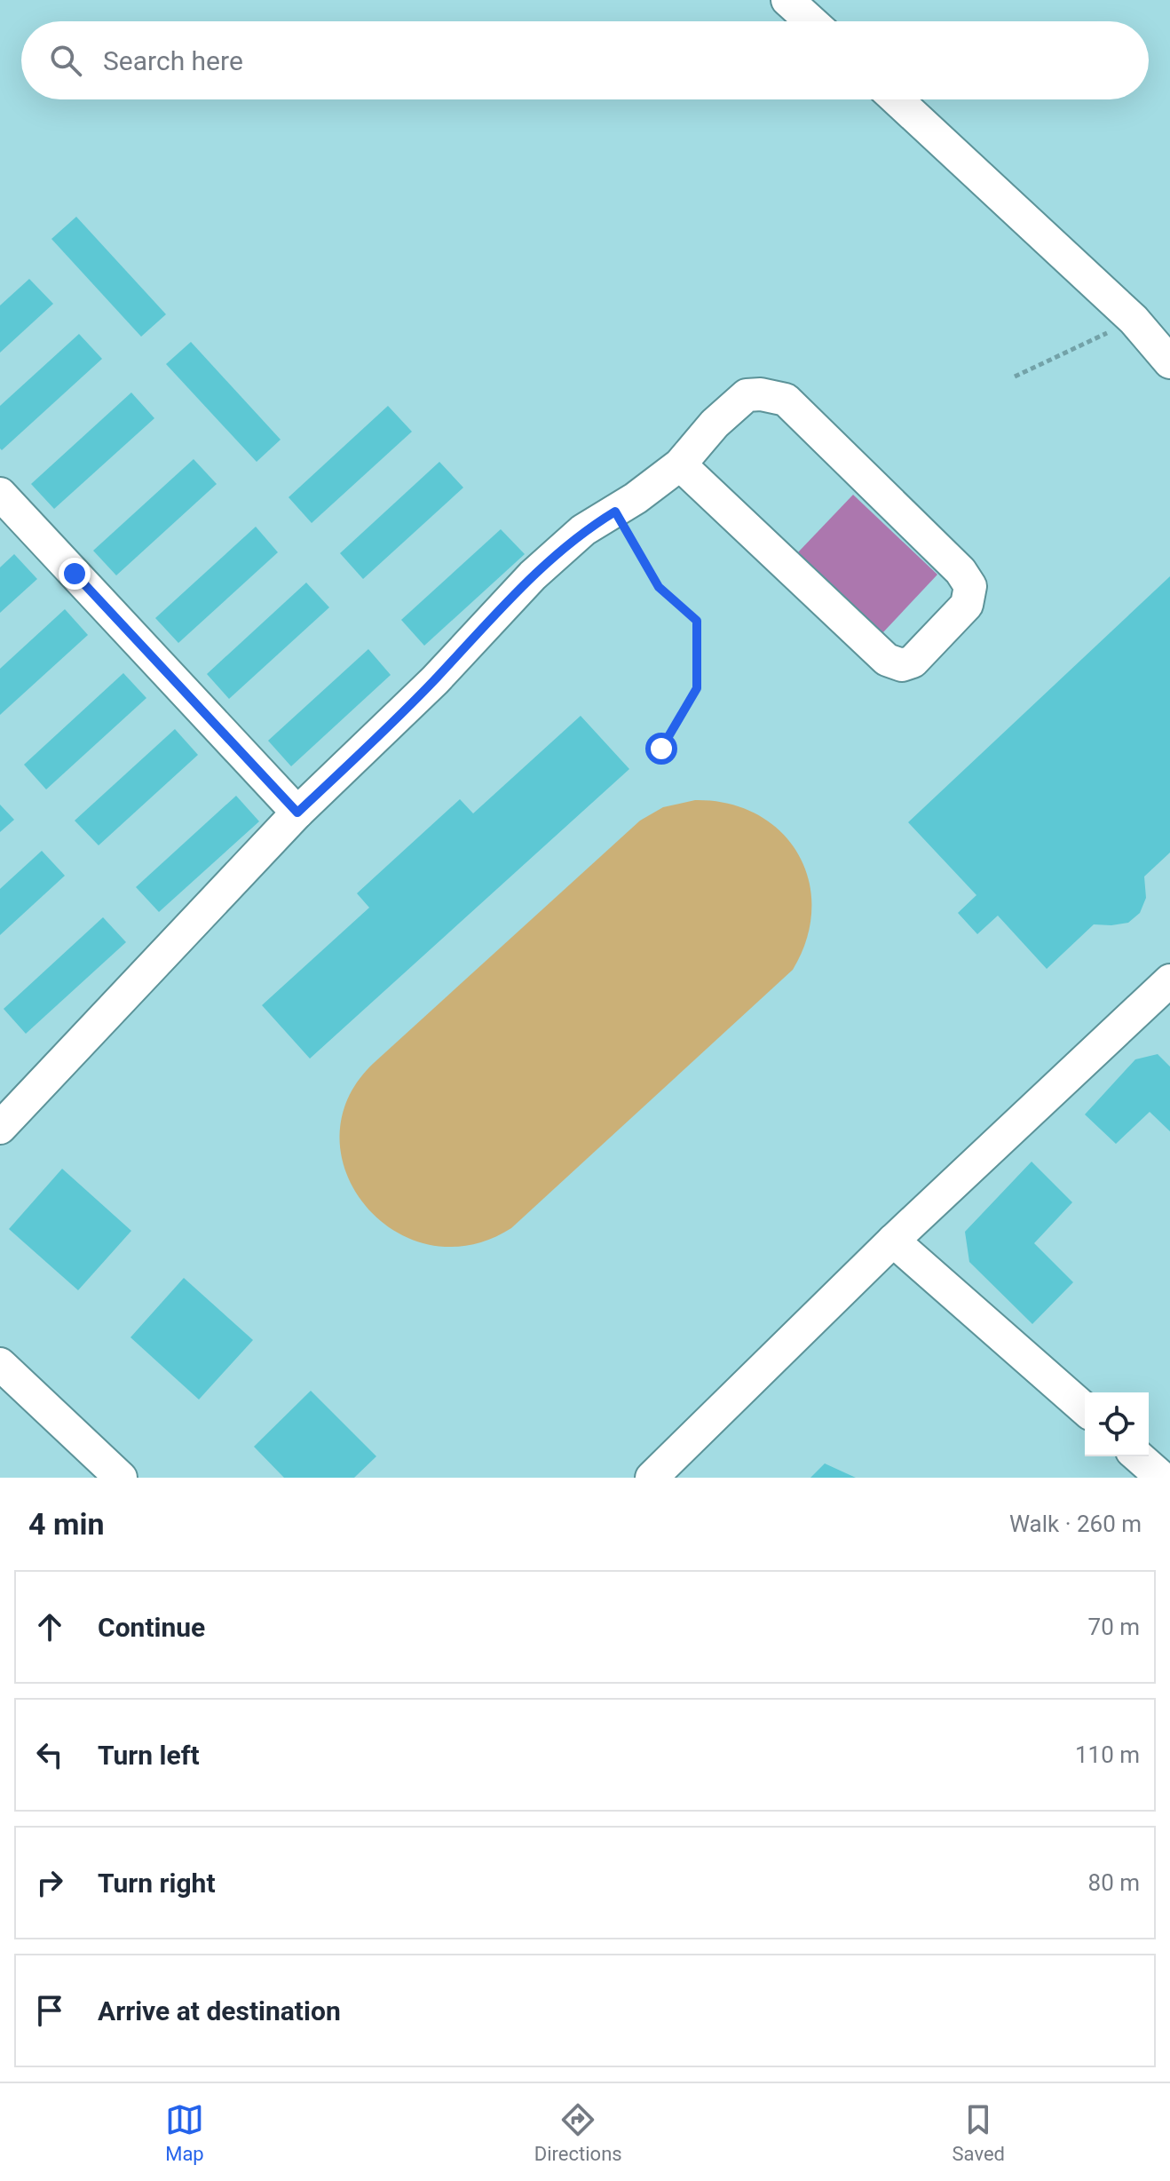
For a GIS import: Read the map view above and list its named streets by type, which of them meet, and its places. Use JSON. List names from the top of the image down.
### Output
{
  "page": {
    "search": "Search here",
    "heading": ["4 min", "Walk · 260 m"],
    "list": [
      ["Continue", "70 m"],
      ["Turn left", "110 m"],
      ["Turn right", "80 m"],
      "Arrive at destination"
    ],
    "nav": ["Map", "Directions", "Saved"]
  }
}
